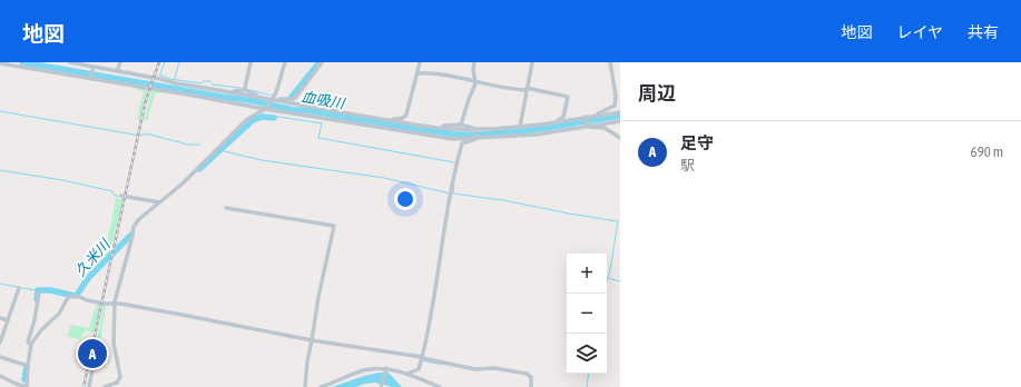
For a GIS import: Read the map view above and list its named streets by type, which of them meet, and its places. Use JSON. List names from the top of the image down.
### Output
{
  "water": ["血吸川", "久米川"],
  "page": {
    "header": "地図",
    "nav": ["地図", "レイヤ", "共有"],
    "heading": "周辺",
    "list": [
      {
        "mark": "A",
        "name": "足守",
        "note": "駅",
        "value": "690 m"
      }
    ],
    "map_buttons": ["+", "−"],
    "pins": "A"
  }
}
